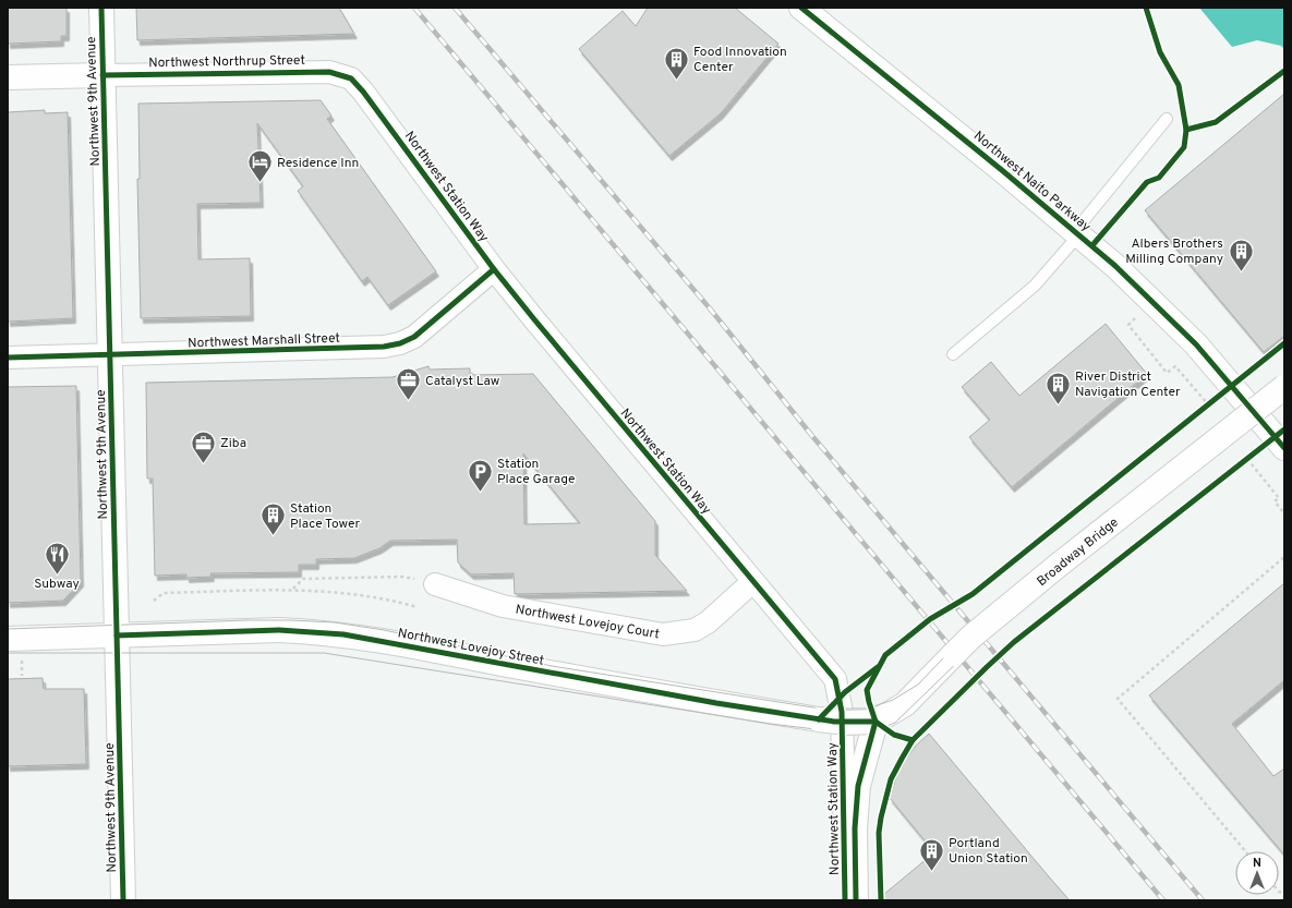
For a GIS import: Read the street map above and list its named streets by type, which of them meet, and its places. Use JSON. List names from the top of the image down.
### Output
{
  "streets": {
    "main road": [
      "Northwest Northrup Street",
      "Northwest 9th Avenue",
      "Northwest Naito Parkway",
      "Broadway Bridge",
      "Northwest Lovejoy Street"
    ],
    "street": ["Northwest Station Way", "Northwest Marshall Street", "Northwest Lovejoy Court"]
  },
  "crossings": [
    ["Northwest Northrup Street", "Northwest 9th Avenue"],
    ["Northwest Northrup Street", "Northwest Station Way"],
    ["Northwest 9th Avenue", "Northwest Marshall Street"],
    ["Northwest 9th Avenue", "Northwest Lovejoy Street"],
    ["Northwest Station Way", "Northwest Marshall Street"],
    ["Northwest Station Way", "Northwest Lovejoy Court"],
    ["Broadway Bridge", "Northwest Lovejoy Street"]
  ],
  "places": {
    "building": [
      "Food Innovation Center",
      "Albers Brothers Milling Company",
      "River District Navigation Center",
      "Station Place Tower",
      "Portland Union Station"
    ],
    "hotel": ["Residence Inn"],
    "office": ["Catalyst Law", "Ziba"],
    "parking": ["Station Place Garage"],
    "restaurant": ["Subway"]
  },
  "north": "top"
}
